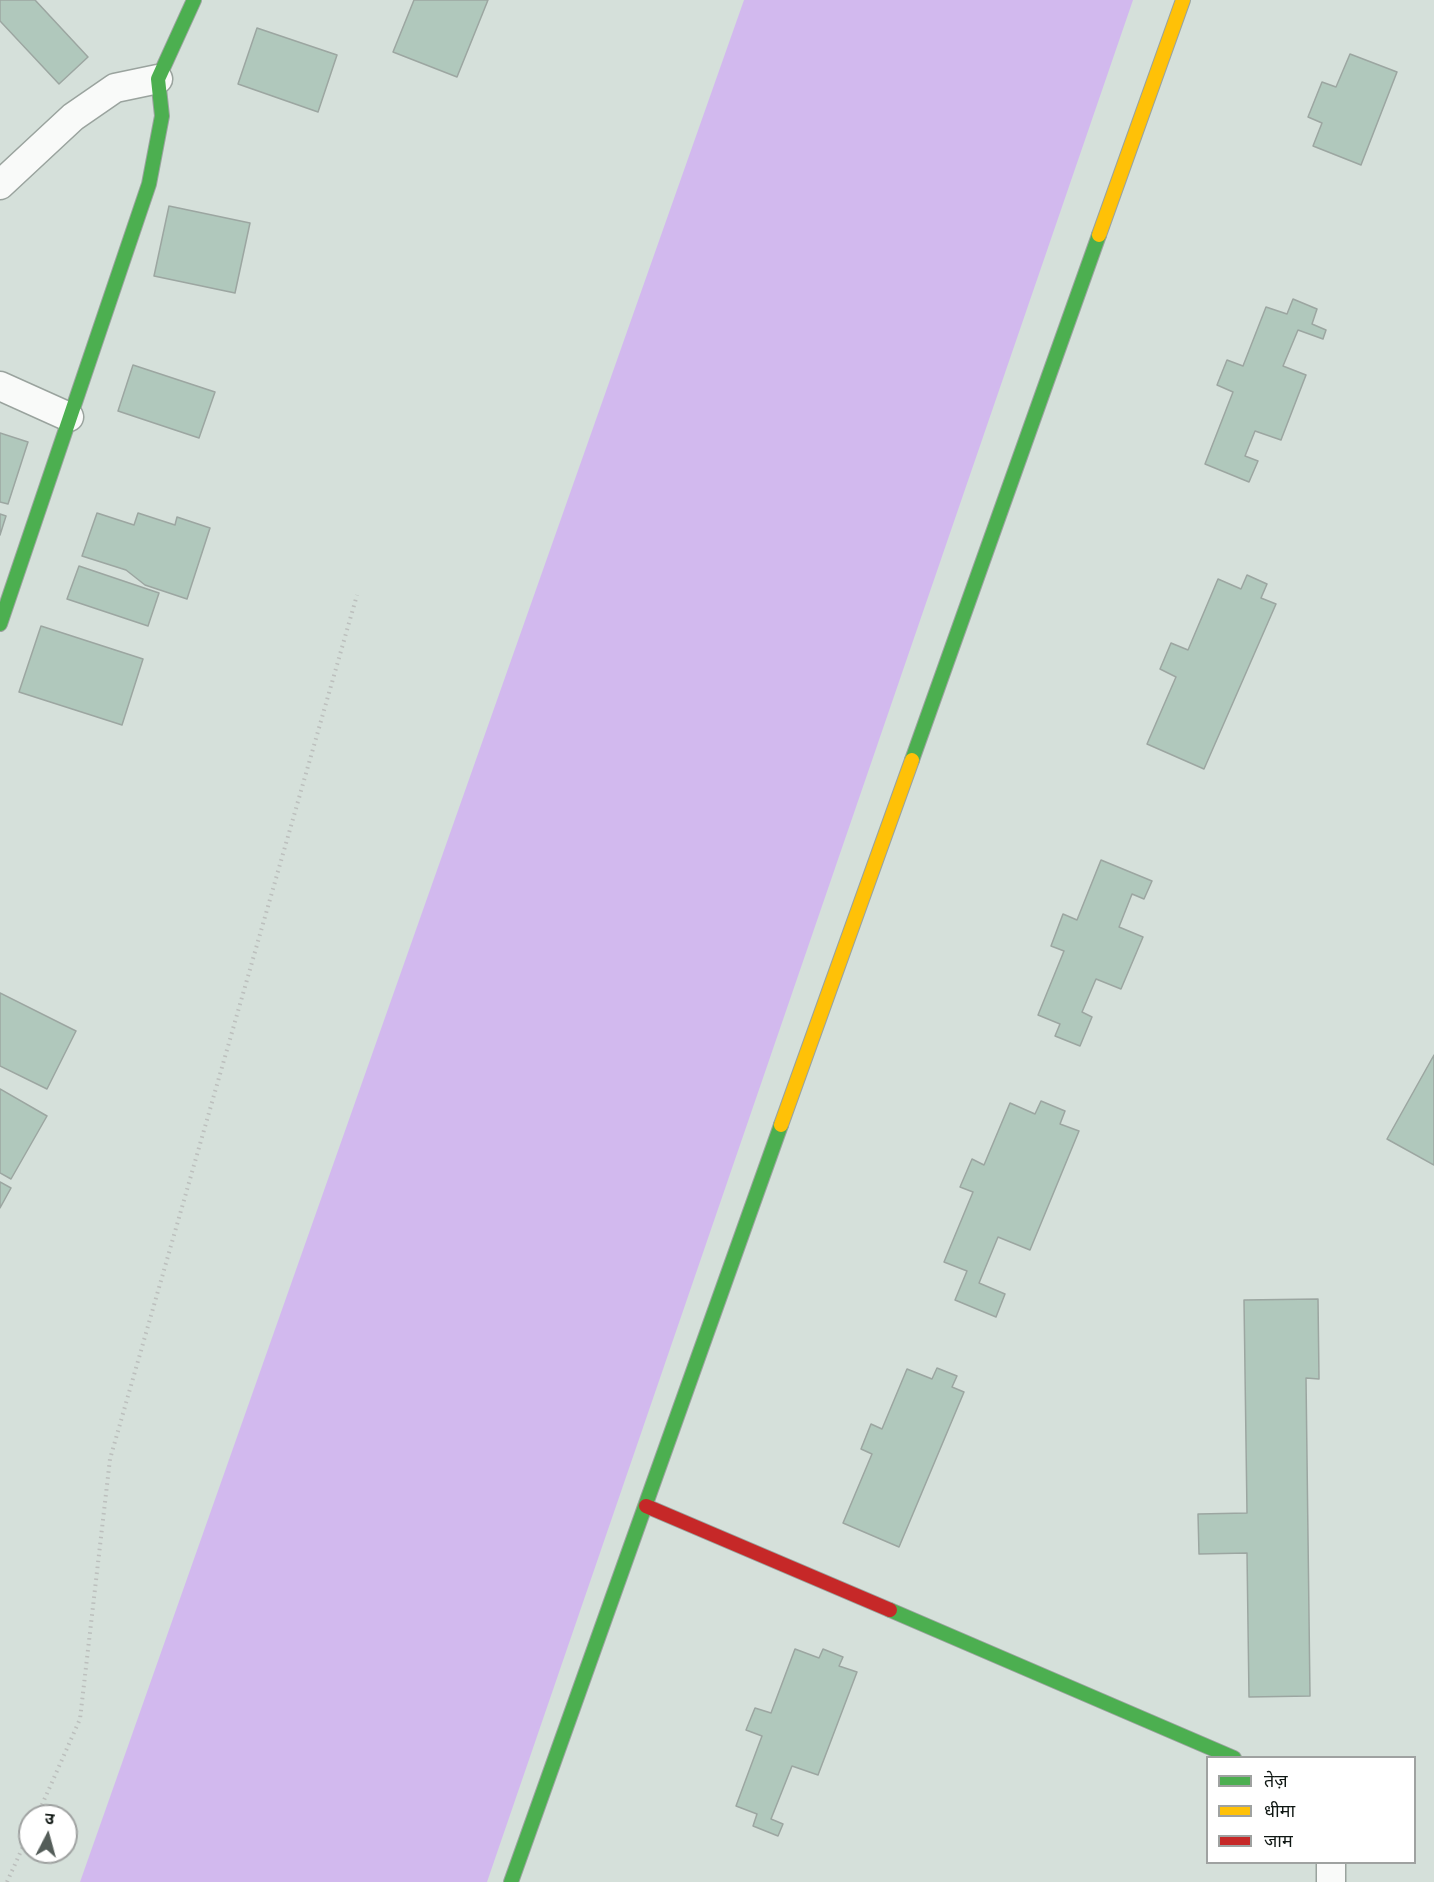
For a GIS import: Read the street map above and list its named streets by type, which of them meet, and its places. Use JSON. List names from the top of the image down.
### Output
{
  "legend": ["तेज़", "धीमा", "जाम"],
  "north": "top"
}
